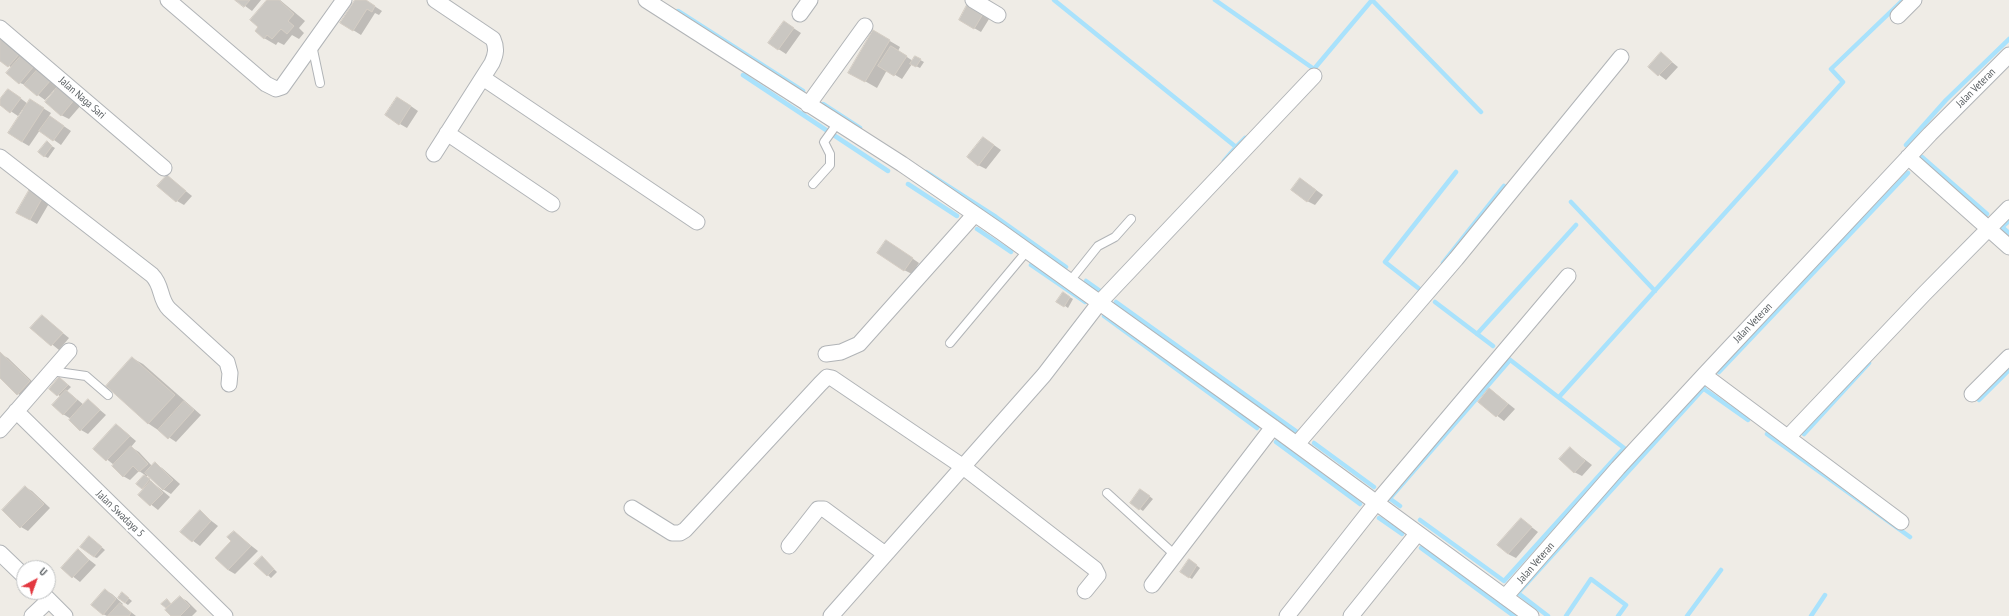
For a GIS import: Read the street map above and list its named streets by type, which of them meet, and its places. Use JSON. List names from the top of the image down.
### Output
{
  "streets": {
    "street": ["Jalan Veteran", "Jalan Naga Sari", "Jalan Swadaya 5"]
  },
  "north": "top right"
}
